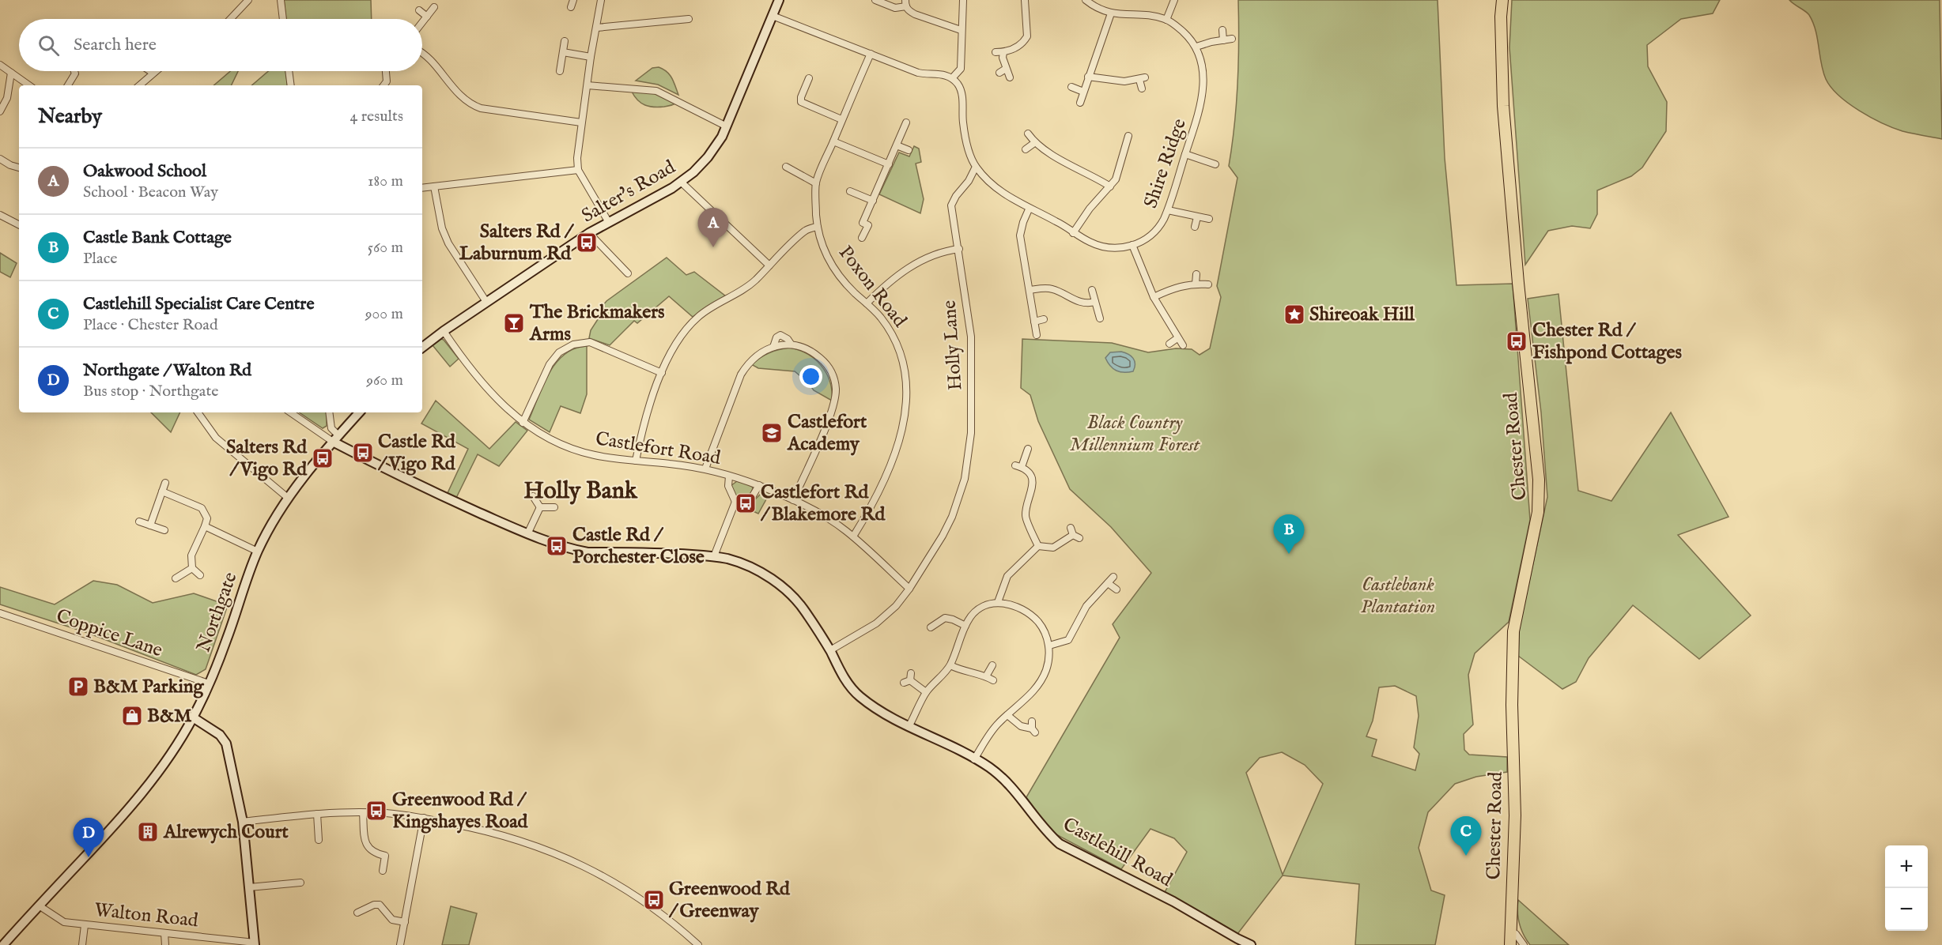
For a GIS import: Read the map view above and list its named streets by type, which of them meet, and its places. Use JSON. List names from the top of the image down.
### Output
{
  "streets": {
    "highway": ["Chester Road"],
    "street": [
      "Shire Ridge",
      "Salter's Road",
      "Poxon Road",
      "Holly Lane",
      "Castlefort Road",
      "Northgate",
      "Coppice Lane",
      "Castlehill Road",
      "Walton Road"
    ]
  },
  "crossings": [
    ["Shire Ridge", "Holly Lane"],
    ["Salter's Road", "Castlefort Road"],
    ["Poxon Road", "Castlefort Road"],
    ["Holly Lane", "Castlefort Road"],
    ["Holly Lane", "Castlehill Road"],
    ["Northgate", "Coppice Lane"],
    ["Northgate", "Castlehill Road"],
    ["Northgate", "Walton Road"]
  ],
  "districts": ["Holly Bank"],
  "parks": ["Black Country Millennium Forest", "Castlebank Plantation"],
  "places": {
    "bus stop": [
      "Salters Rd / Laburnum Rd",
      "Chester Rd / Fishpond Cottages",
      "Castle Rd / Vigo Rd",
      "Salters Rd / Vigo Rd",
      "Castlefort Rd / Blakemore Rd",
      "Castle Rd / Porchester Close",
      "Greenwood Rd / Kingshayes Road",
      "Greenwood Rd / Greenway"
    ],
    "place": ["Shireoak Hill"],
    "bar": ["The Brickmakers Arms"],
    "school or university": ["Castlefort Academy"],
    "parking": ["B&M Parking"],
    "shop": ["B&M"],
    "building": ["Alrewych Court"]
  },
  "page": {
    "search": "Search here",
    "heading": ["Nearby", "4 results"],
    "list": [
      {
        "mark": "A",
        "name": "Oakwood School",
        "note": "School · Beacon Way",
        "value": "180 m"
      },
      {
        "mark": "B",
        "name": "Castle Bank Cottage",
        "note": "Place",
        "value": "560 m"
      },
      {
        "mark": "C",
        "name": "Castlehill Specialist Care Centre",
        "note": "Place · Chester Road",
        "value": "900 m"
      },
      {
        "mark": "D",
        "name": "Northgate / Walton Rd",
        "note": "Bus stop · Northgate",
        "value": "960 m"
      }
    ],
    "pins": [
      "A",
      "B",
      "C",
      "D"
    ],
    "map_buttons": ["+", "−"]
  }
}
